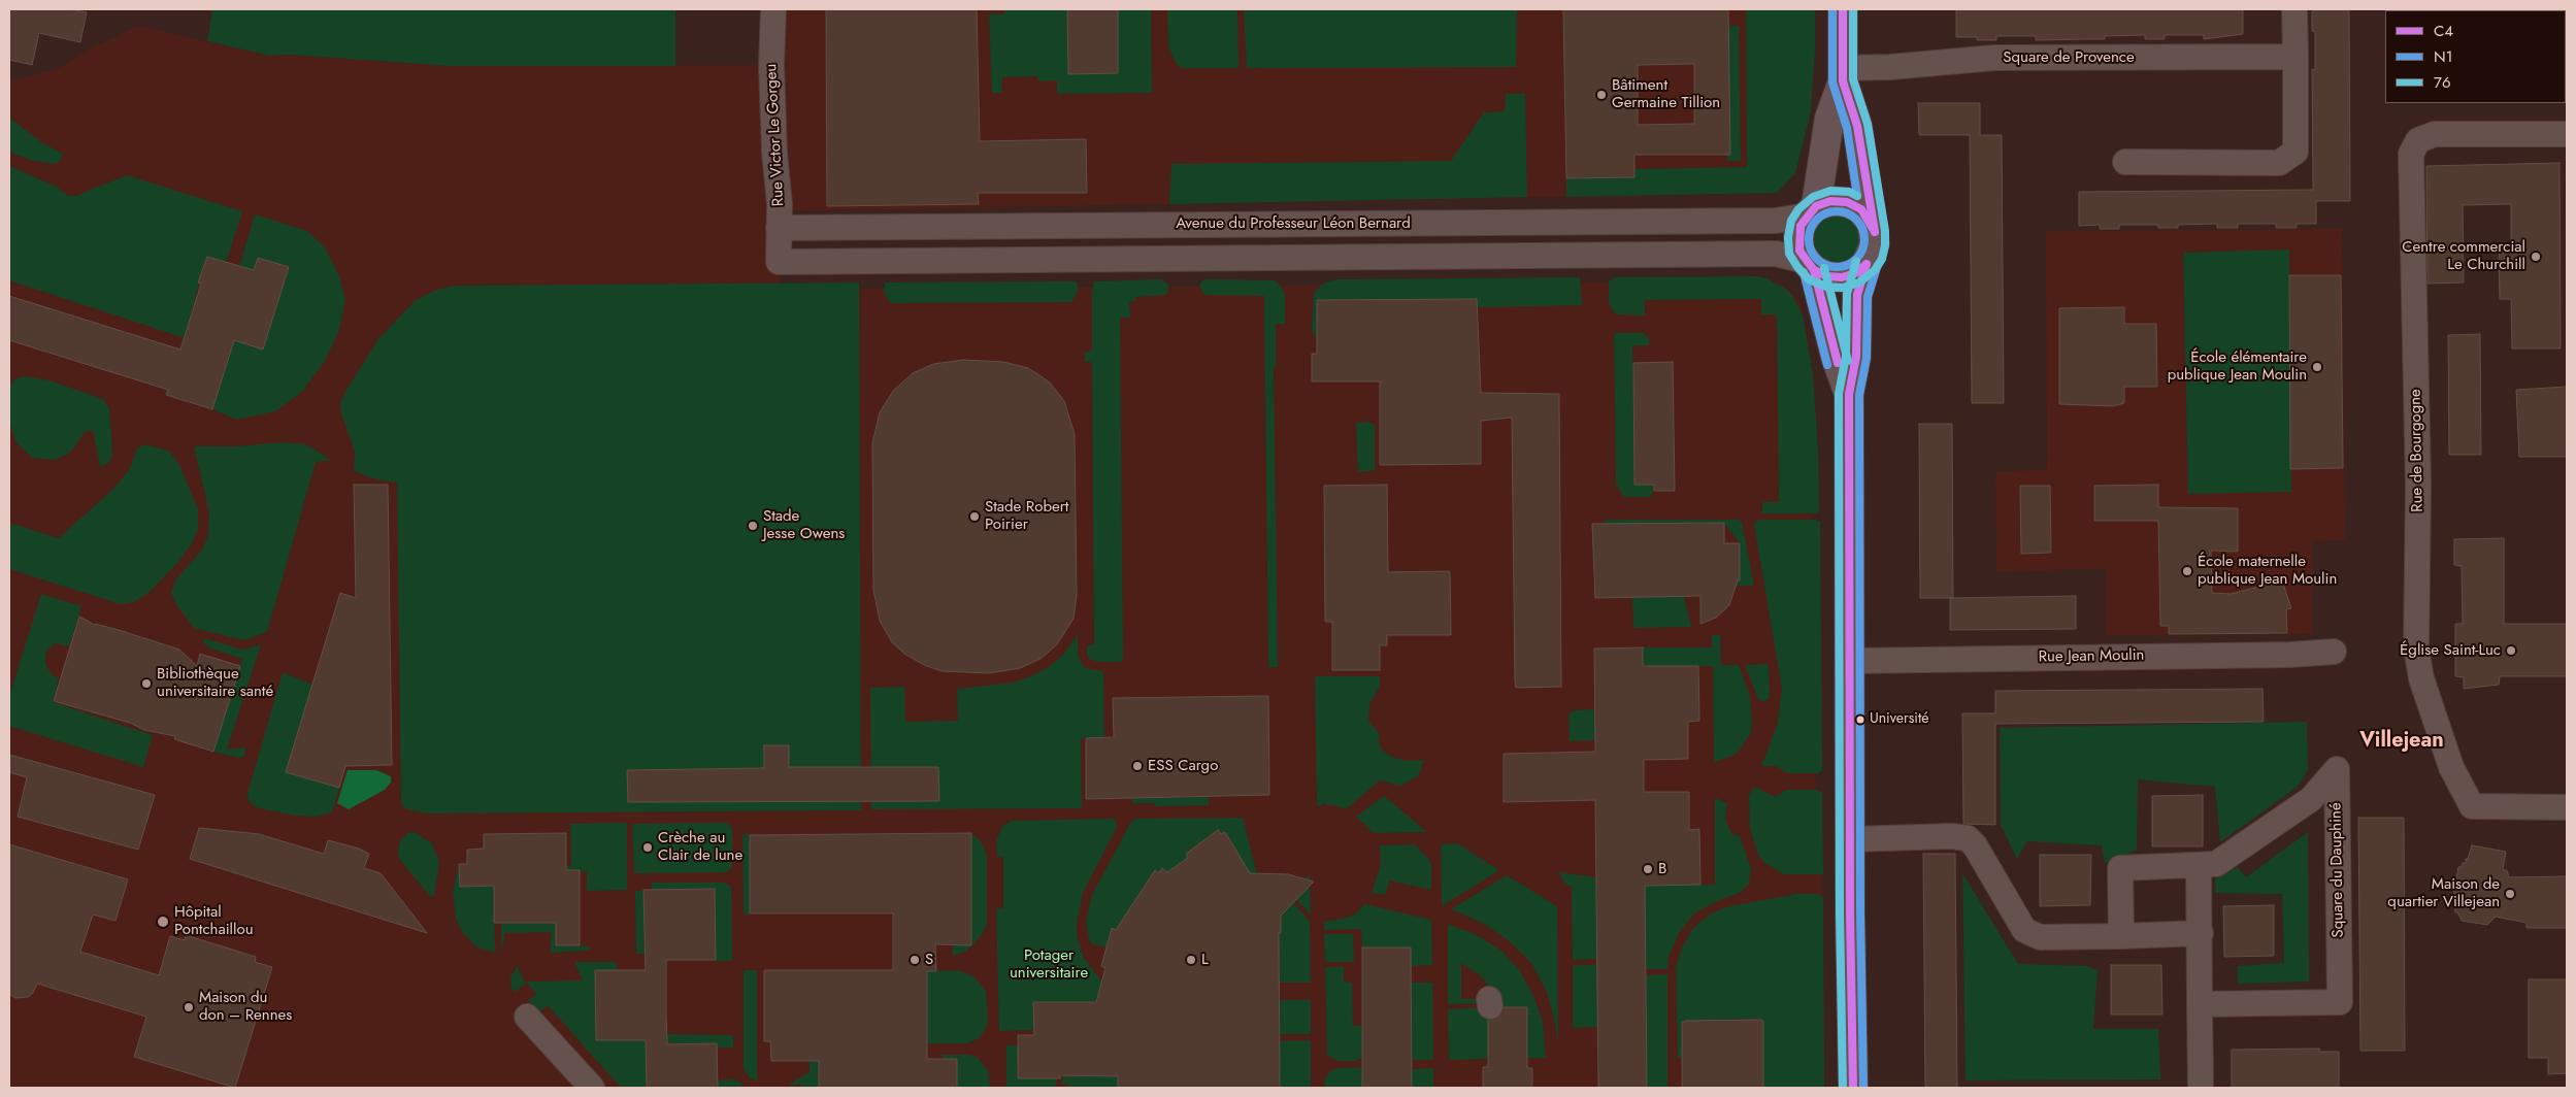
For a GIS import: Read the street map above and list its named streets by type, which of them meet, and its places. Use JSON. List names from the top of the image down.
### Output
{
  "streets": {
    "street": [
      "Square de Provence",
      "Rue Victor Le Gorgeu",
      "Avenue du Professeur Léon Bernard",
      "Rue de Bourgogne",
      "Rue Jean Moulin",
      "Square du Dauphiné"
    ]
  },
  "crossings": [
    ["Rue Victor Le Gorgeu", "Avenue du Professeur Léon Bernard"]
  ],
  "districts": ["Villejean"],
  "parks": ["Potager universitaire"],
  "places": [
    "Bâtiment Germaine Tillion",
    "Centre commercial Le Churchill",
    "École élémentaire publique Jean Moulin",
    "Stade Robert Poirier",
    "Stade Jesse Owens",
    "École maternelle publique Jean Moulin",
    "Église Saint-Luc",
    "Bibliothèque universitaire santé",
    "Université",
    "ESS Cargo",
    "Crèche au Clair de lune",
    "B",
    "Maison de quartier Villejean",
    "Hôpital Pontchaillou",
    "S",
    "L",
    "Maison du don – Rennes"
  ],
  "lines": ["transit line C4", "transit line N1", "transit line 76"],
  "legend": ["C4", "N1", "76"]
}
